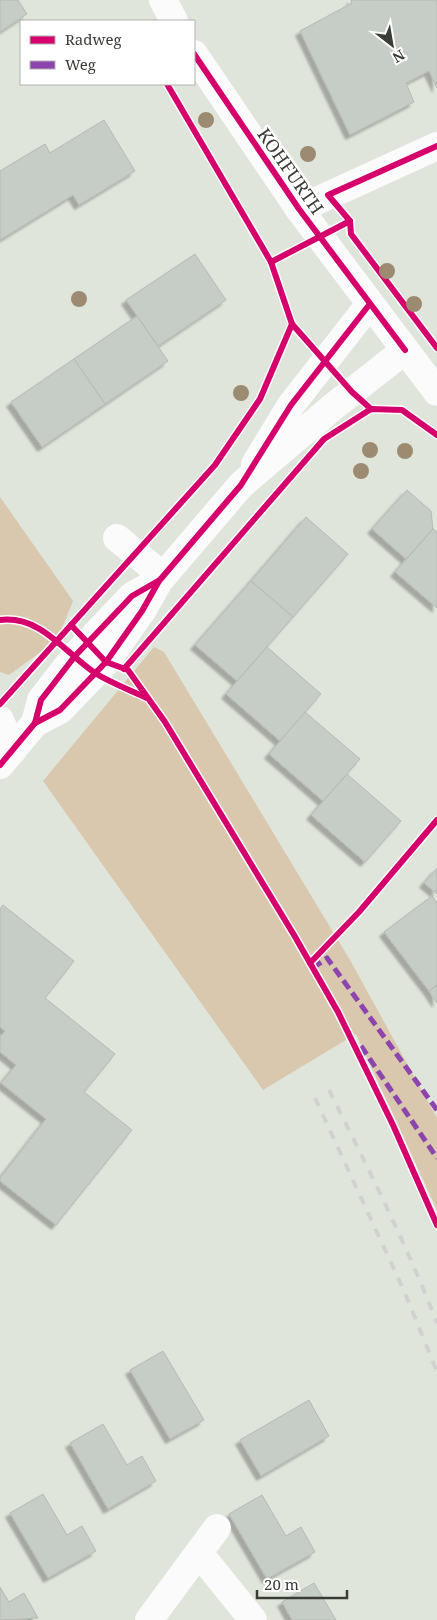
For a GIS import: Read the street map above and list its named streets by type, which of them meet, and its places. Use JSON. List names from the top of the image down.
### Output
{
  "streets": {
    "street": ["KOHFURTH"]
  },
  "legend": ["Radweg", "Weg"],
  "scale_bar": "20 m",
  "north": "bottom right"
}
